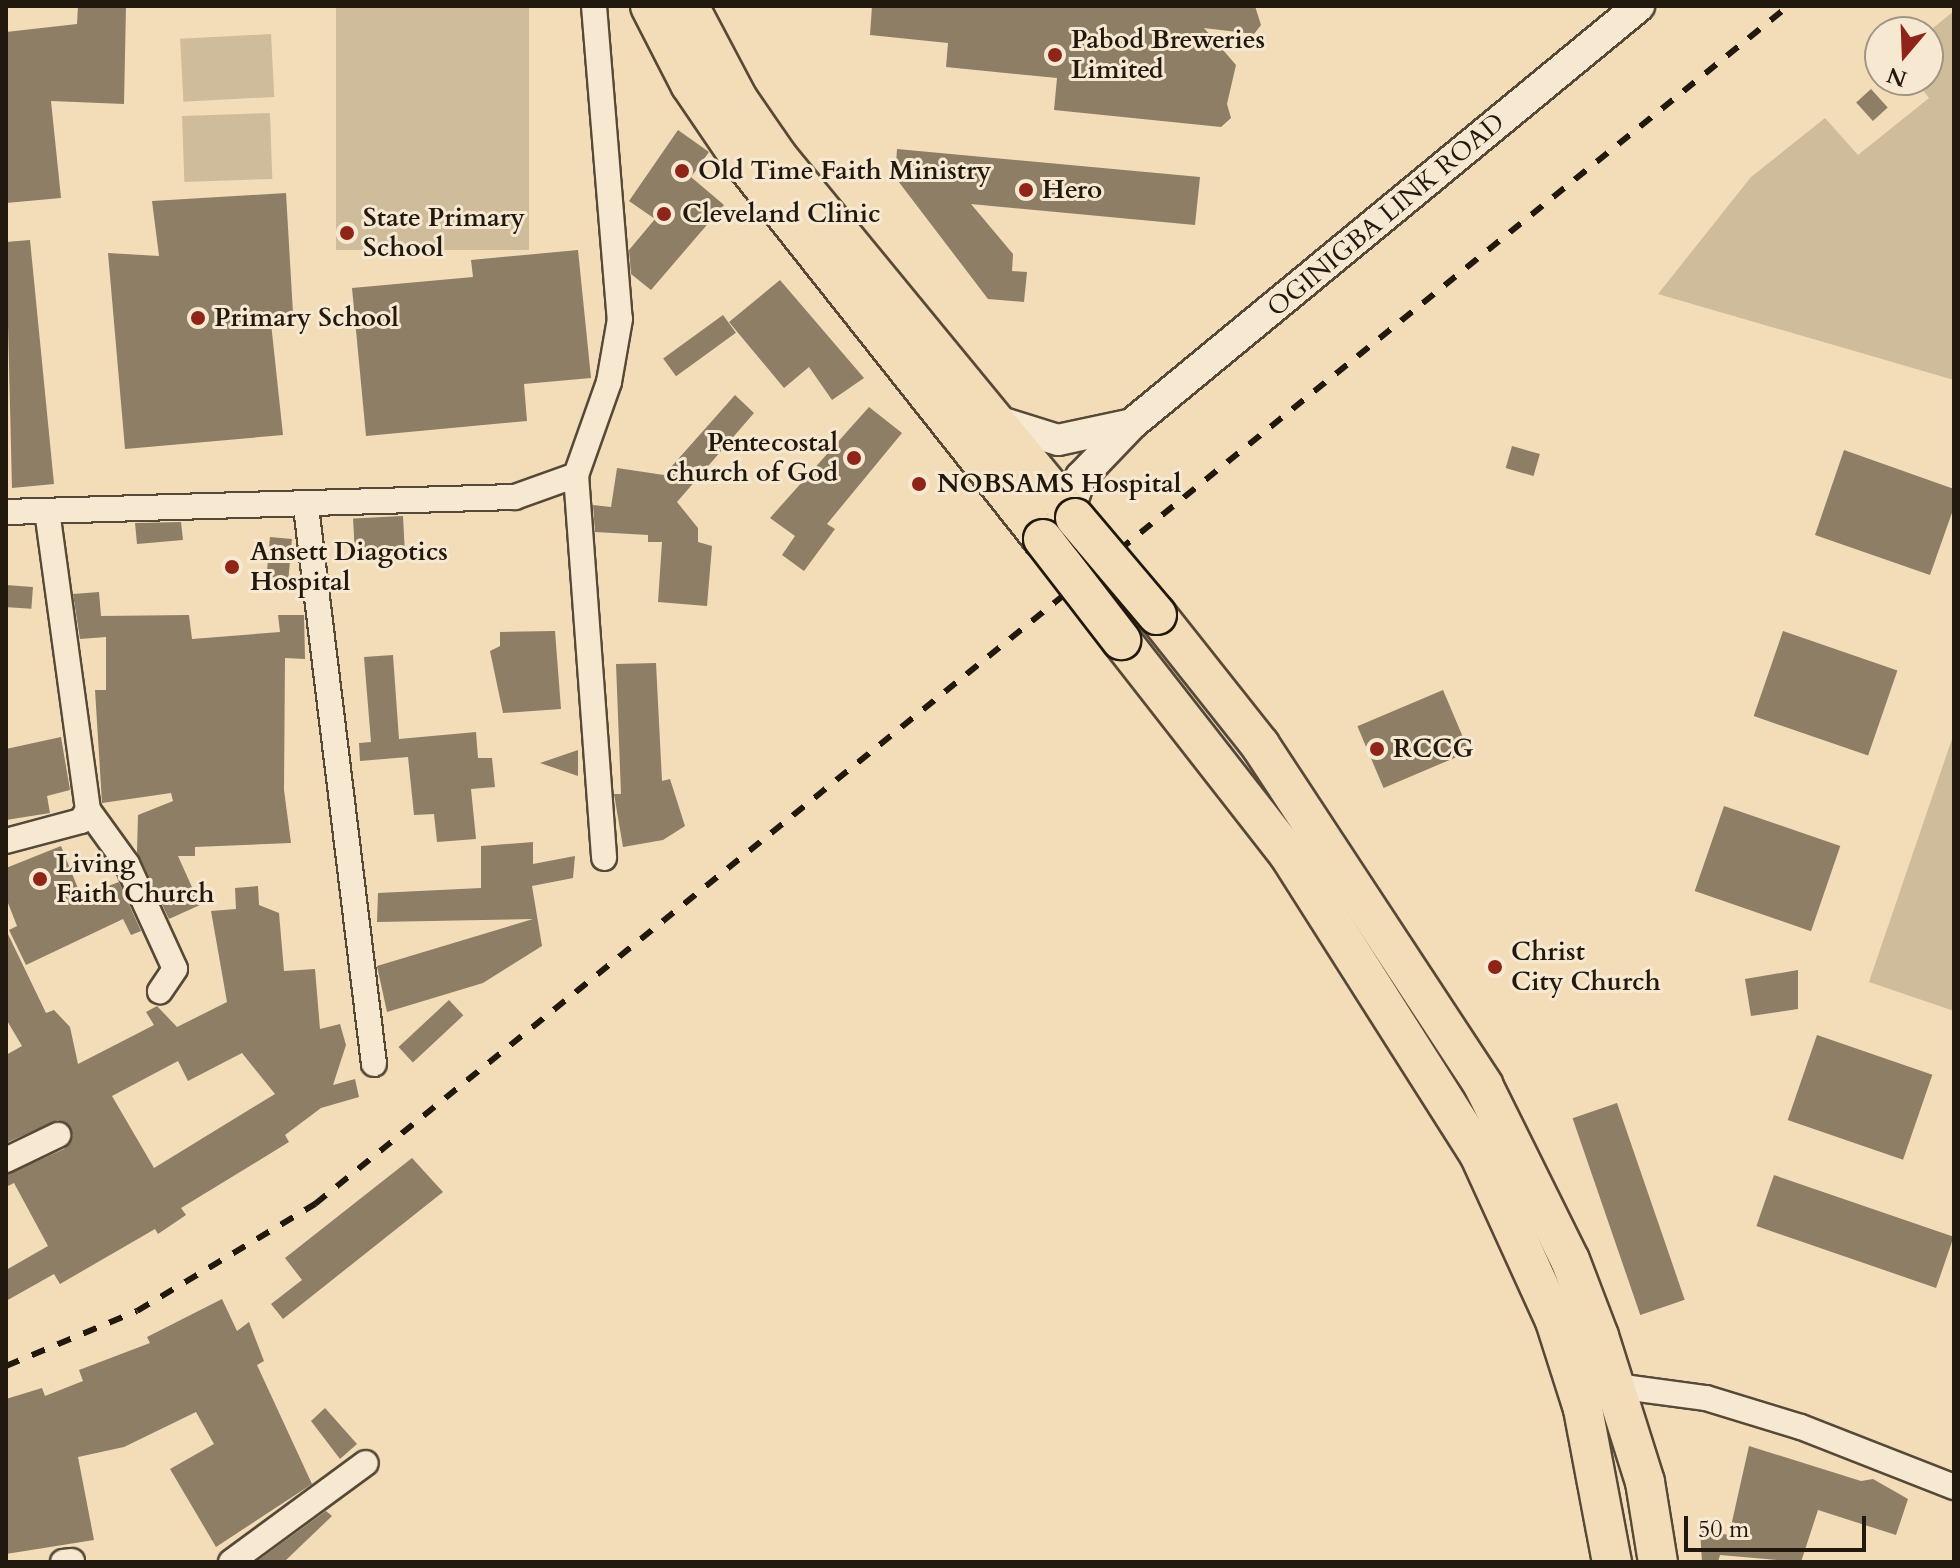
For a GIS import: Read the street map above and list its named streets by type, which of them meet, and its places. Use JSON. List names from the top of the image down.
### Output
{
  "streets": {
    "street": ["OGINIGBA LINK ROAD"]
  },
  "places": [
    "Pabod Breweries Limited",
    "Old Time Faith Ministry",
    "Hero",
    "Cleveland Clinic",
    "State Primary School",
    "Primary School",
    "Pentecostal church of God",
    "NOBSAMS Hospital",
    "Ansett Diagotics Hospital",
    "RCCG",
    "Living Faith Church",
    "Christ City Church"
  ],
  "scale_bar": "50 m",
  "north": "bottom"
}
